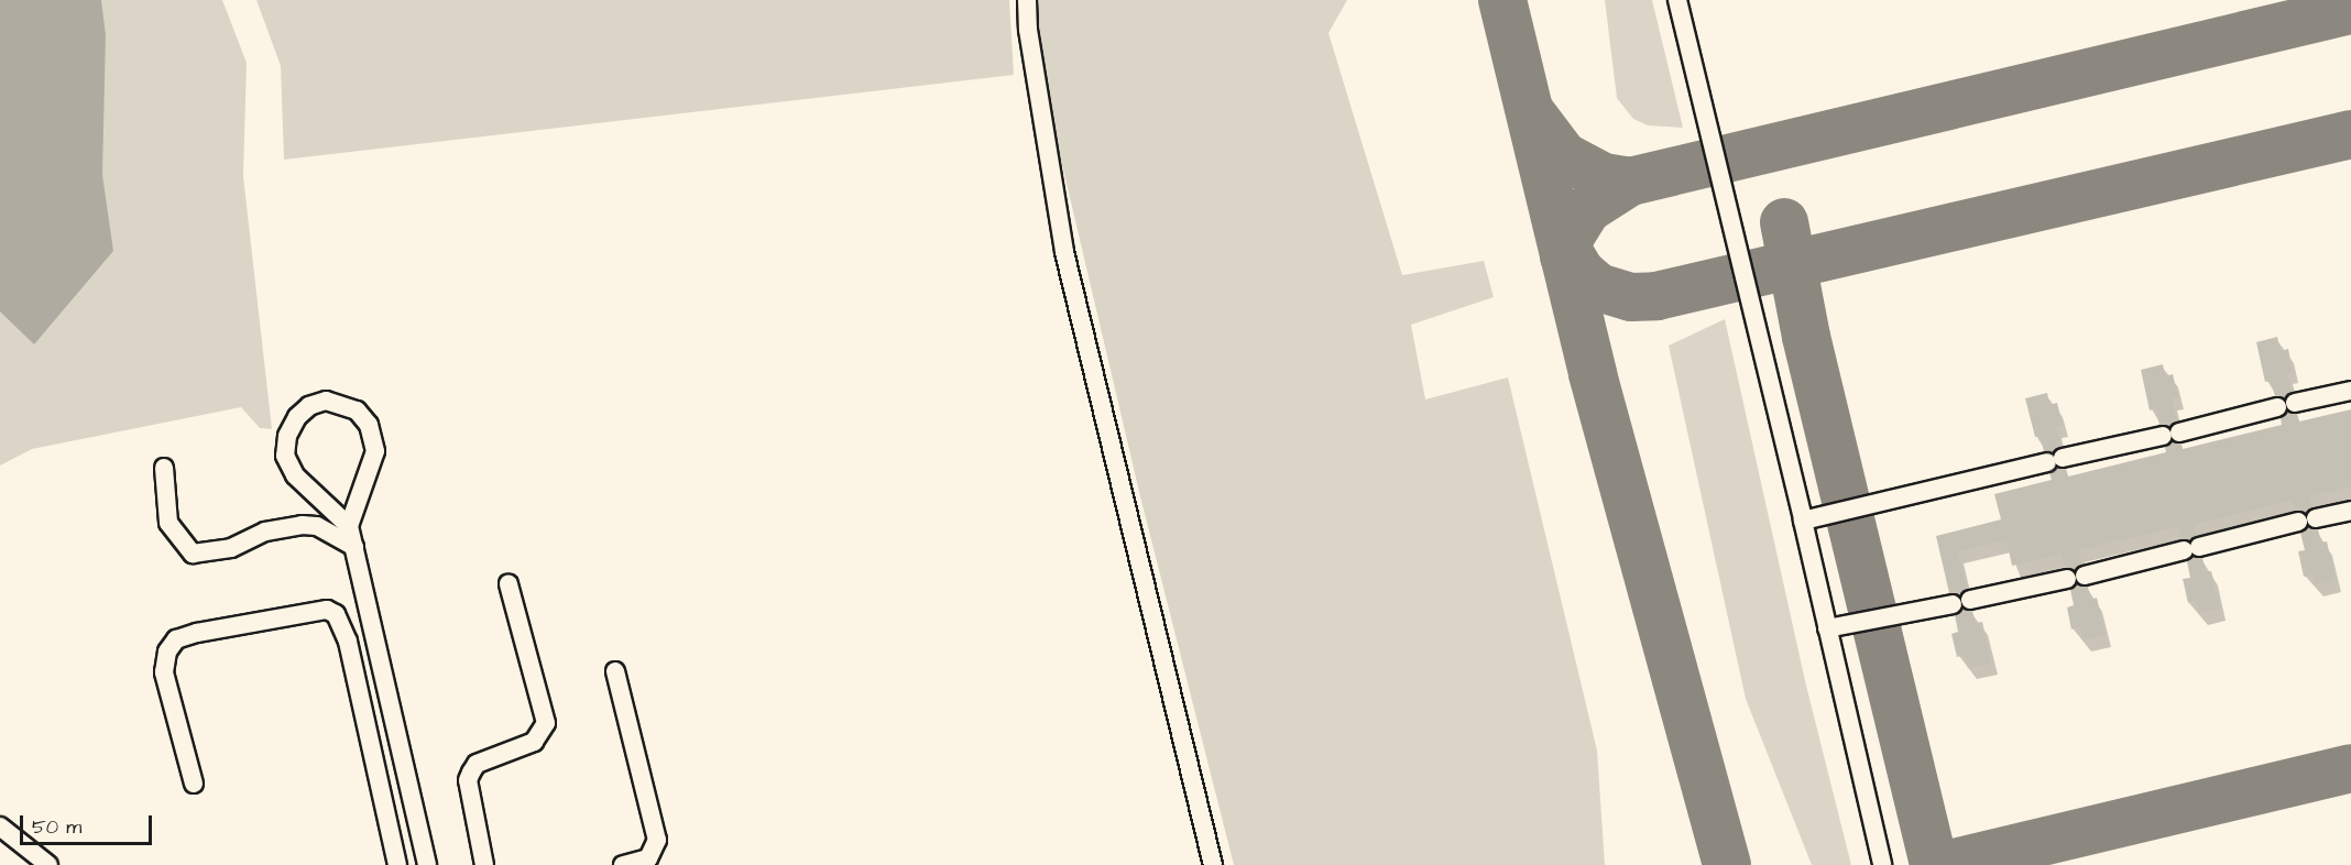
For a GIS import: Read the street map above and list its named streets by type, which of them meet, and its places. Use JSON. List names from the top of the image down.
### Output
{
  "scale_bar": "50 m"
}
